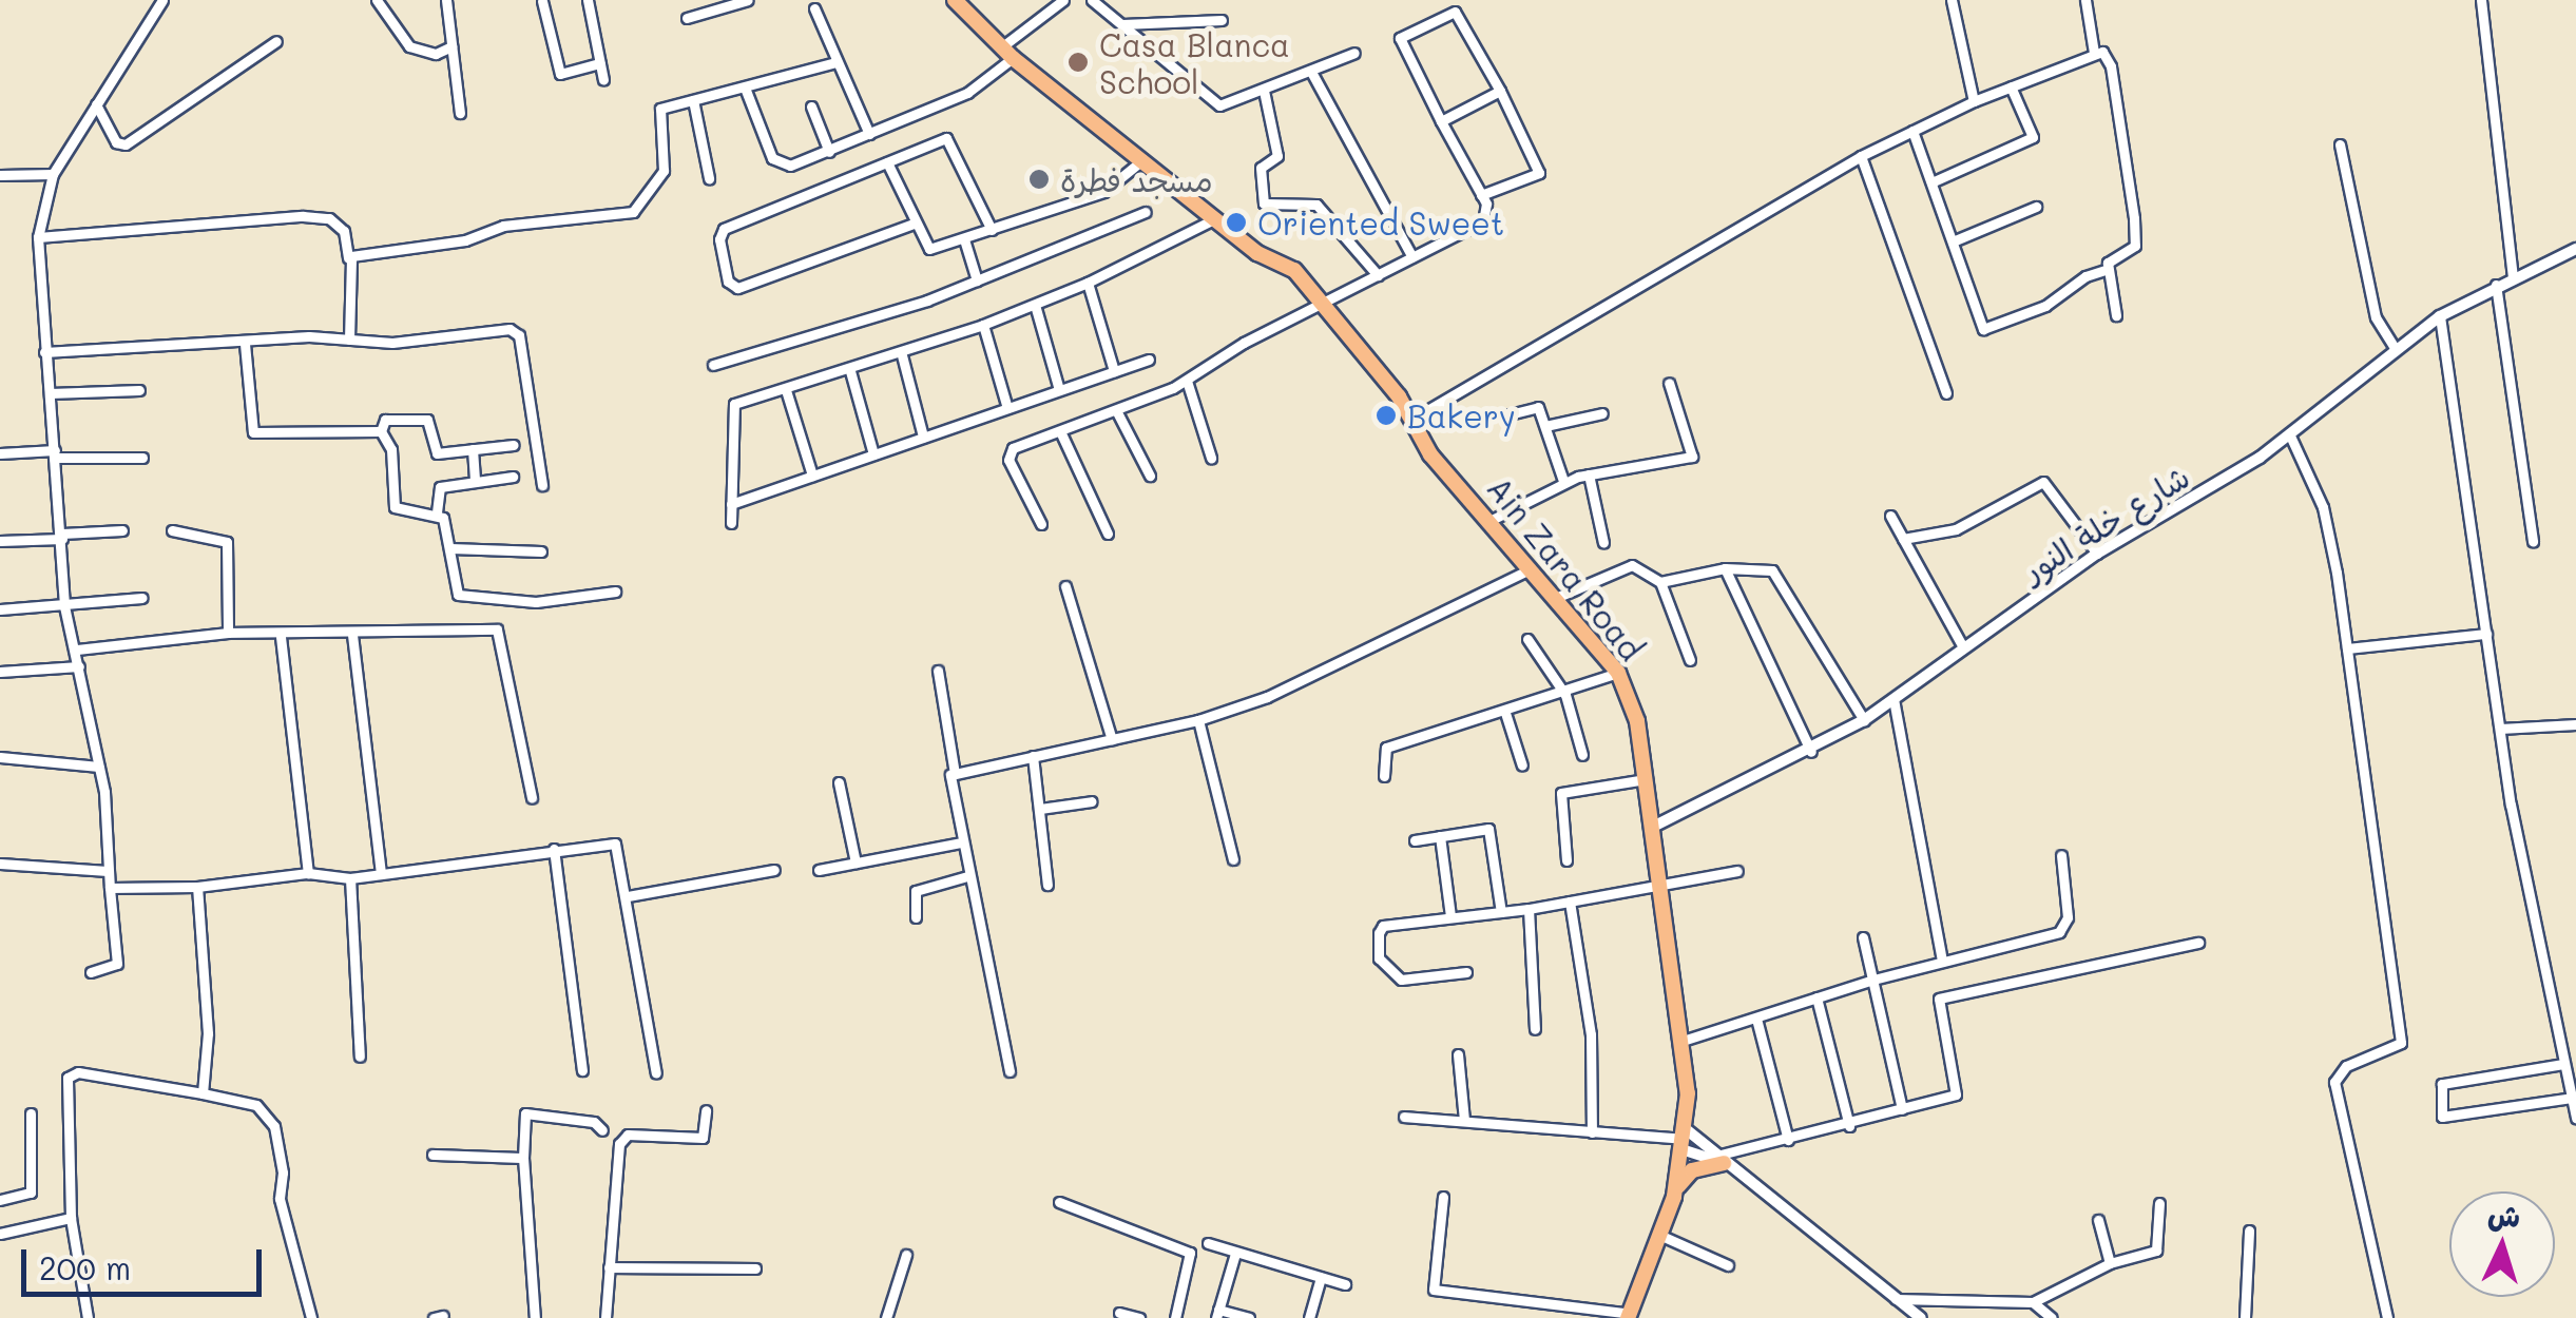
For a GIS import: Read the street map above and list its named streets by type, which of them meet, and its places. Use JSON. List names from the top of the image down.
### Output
{
  "streets": {
    "main road": ["Ain Zara Road"],
    "street": ["شارع خلة النور"]
  },
  "crossings": [
    ["شارع خلة النور", "Ain Zara Road"]
  ],
  "places": [
    "Casa Blanca School",
    "مسجد فطرة",
    "Oriented Sweet",
    "Bakery"
  ],
  "scale_bar": "200 m",
  "north": "top"
}
